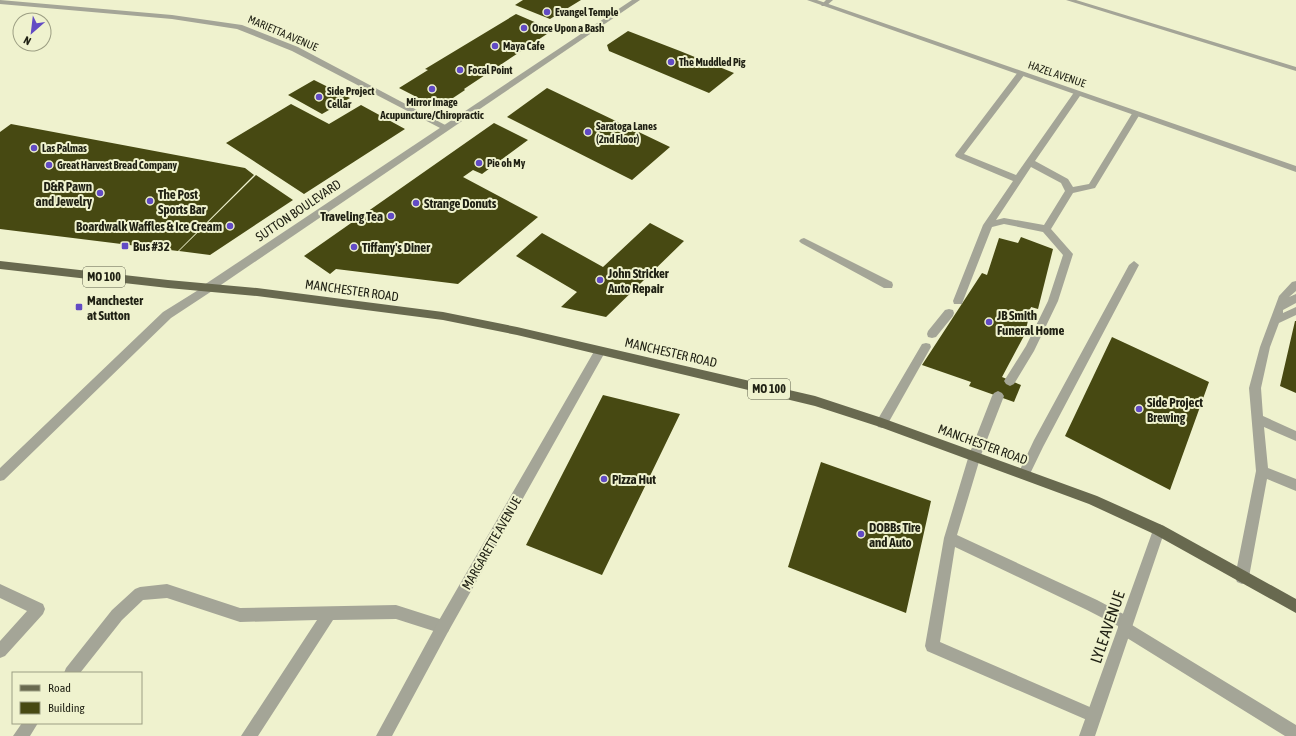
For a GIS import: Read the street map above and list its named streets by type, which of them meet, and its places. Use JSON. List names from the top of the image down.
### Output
{
  "streets": {
    "main road": ["MO 100", "MANCHESTER ROAD"],
    "street": [
      "MARIETTA AVENUE",
      "HAZEL AVENUE",
      "SUTTON BOULEVARD",
      "MARGARETTE AVENUE",
      "LYLE AVENUE"
    ]
  },
  "crossings": [
    ["MARIETTA AVENUE", "SUTTON BOULEVARD"],
    ["SUTTON BOULEVARD", "MANCHESTER ROAD"],
    ["MANCHESTER ROAD", "MARGARETTE AVENUE"],
    ["MANCHESTER ROAD", "LYLE AVENUE"]
  ],
  "places": {
    "other": [
      "Evangel Temple",
      "Once Upon a Bash",
      "Maya Cafe",
      "The Muddled Pig",
      "Focal Point",
      "Mirror Image Acupuncture/Chiropractic",
      "Side Project Cellar",
      "Saratoga Lanes (2nd Floor)",
      "Las Palmas",
      "Pie oh My",
      "Great Harvest Bread Company",
      "D&R Pawn and Jewelry",
      "The Post Sports Bar",
      "Strange Donuts",
      "Traveling Tea",
      "Boardwalk Waffles & Ice Cream",
      "Tiffany's Diner",
      "John Stricker Auto Repair",
      "JB Smith Funeral Home",
      "Side Project Brewing",
      "Pizza Hut",
      "DOBBs Tire and Auto"
    ],
    "transit": ["Bus #32", "Manchester at Sutton"]
  },
  "legend": ["Road", "Building"],
  "north": "bottom left"
}
